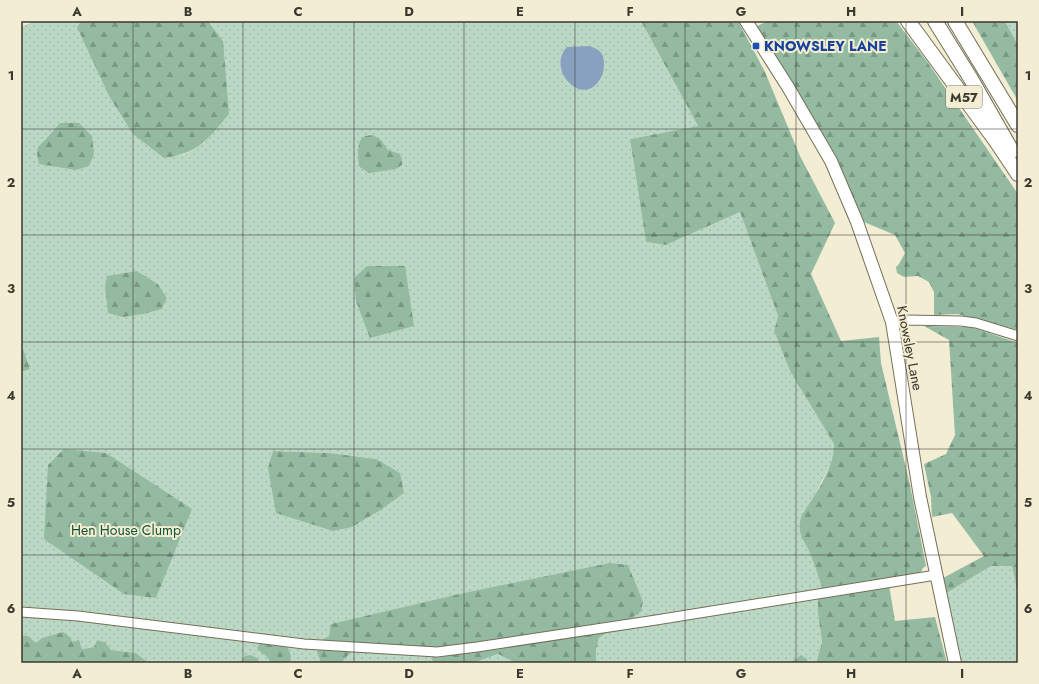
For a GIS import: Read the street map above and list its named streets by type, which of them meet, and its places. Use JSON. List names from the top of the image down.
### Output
{
  "streets": {
    "highway": ["M57"],
    "main road": ["Knowsley Lane"]
  },
  "parks": ["Hen House Clump"],
  "places": {
    "transit": ["KNOWSLEY LANE"]
  },
  "grid": {
    "columns": [
      "A",
      "B",
      "C",
      "D",
      "E",
      "F",
      "G",
      "H",
      "I"
    ],
    "rows": [
      "1",
      "2",
      "3",
      "4",
      "5",
      "6"
    ]
  }
}
